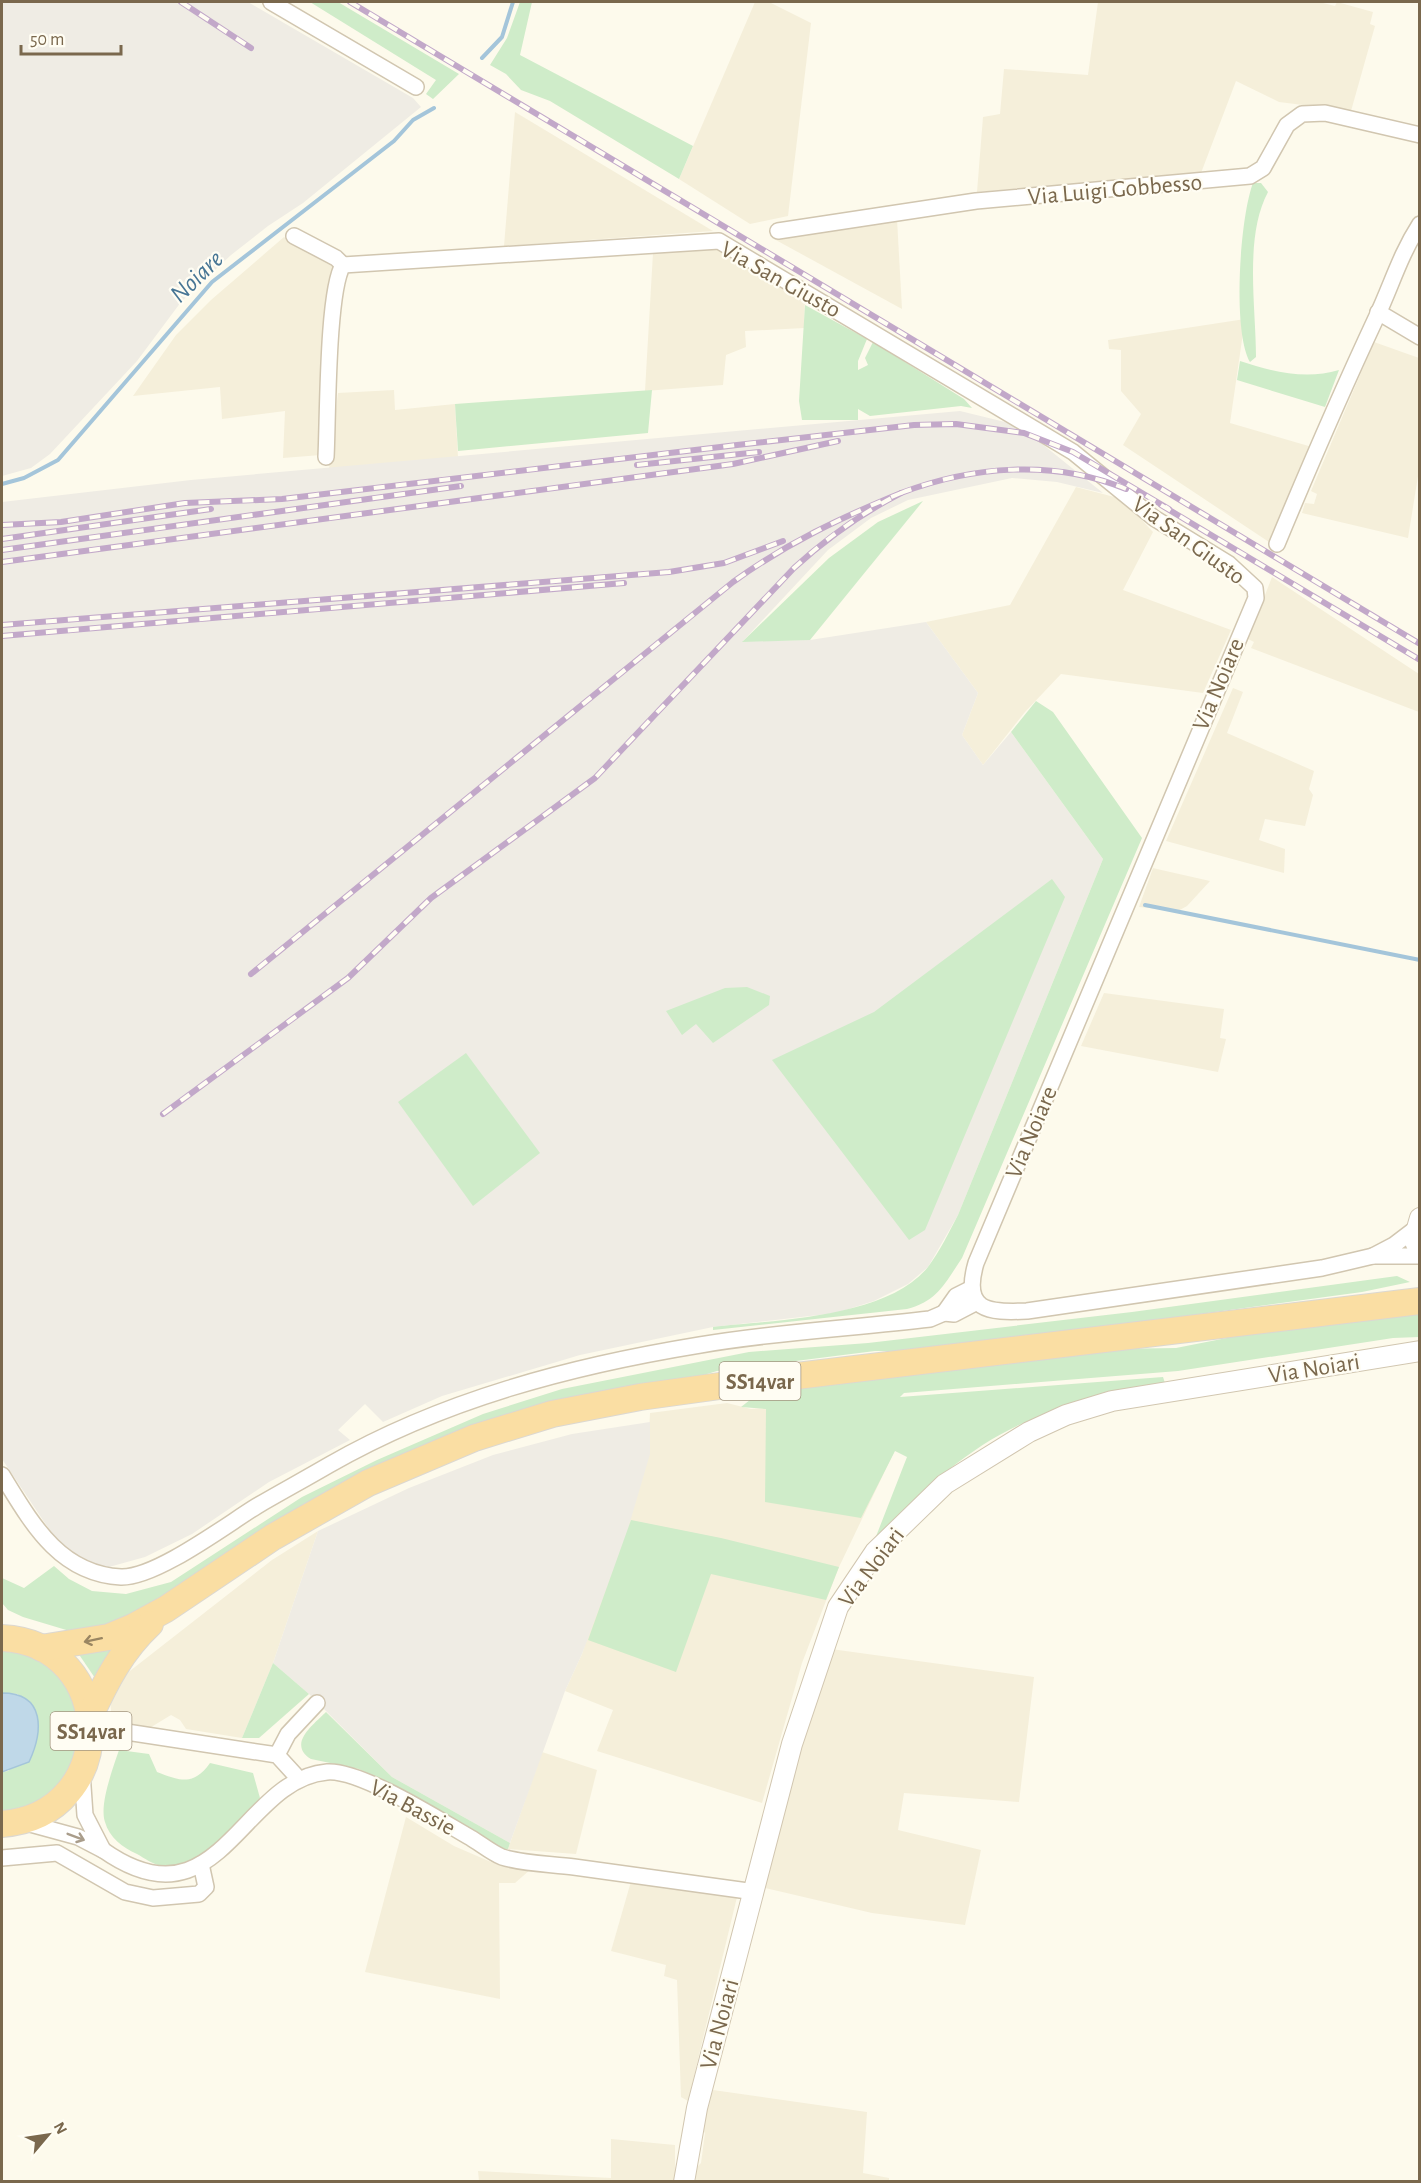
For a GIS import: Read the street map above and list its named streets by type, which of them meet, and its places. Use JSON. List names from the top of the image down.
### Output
{
  "streets": {
    "highway": ["SS14var"],
    "street": [
      "Via Luigi Gobbesso",
      "Via San Giusto",
      "Via Noiare",
      "Via Noiari",
      "Via Bassie"
    ]
  },
  "crossings": [
    ["Via San Giusto", "Via Noiare"],
    ["Via Noiari", "Via Bassie"],
    ["SS14var", "Via Bassie"]
  ],
  "water": ["Noiare"],
  "scale_bar": "50 m",
  "north": "top right"
}
